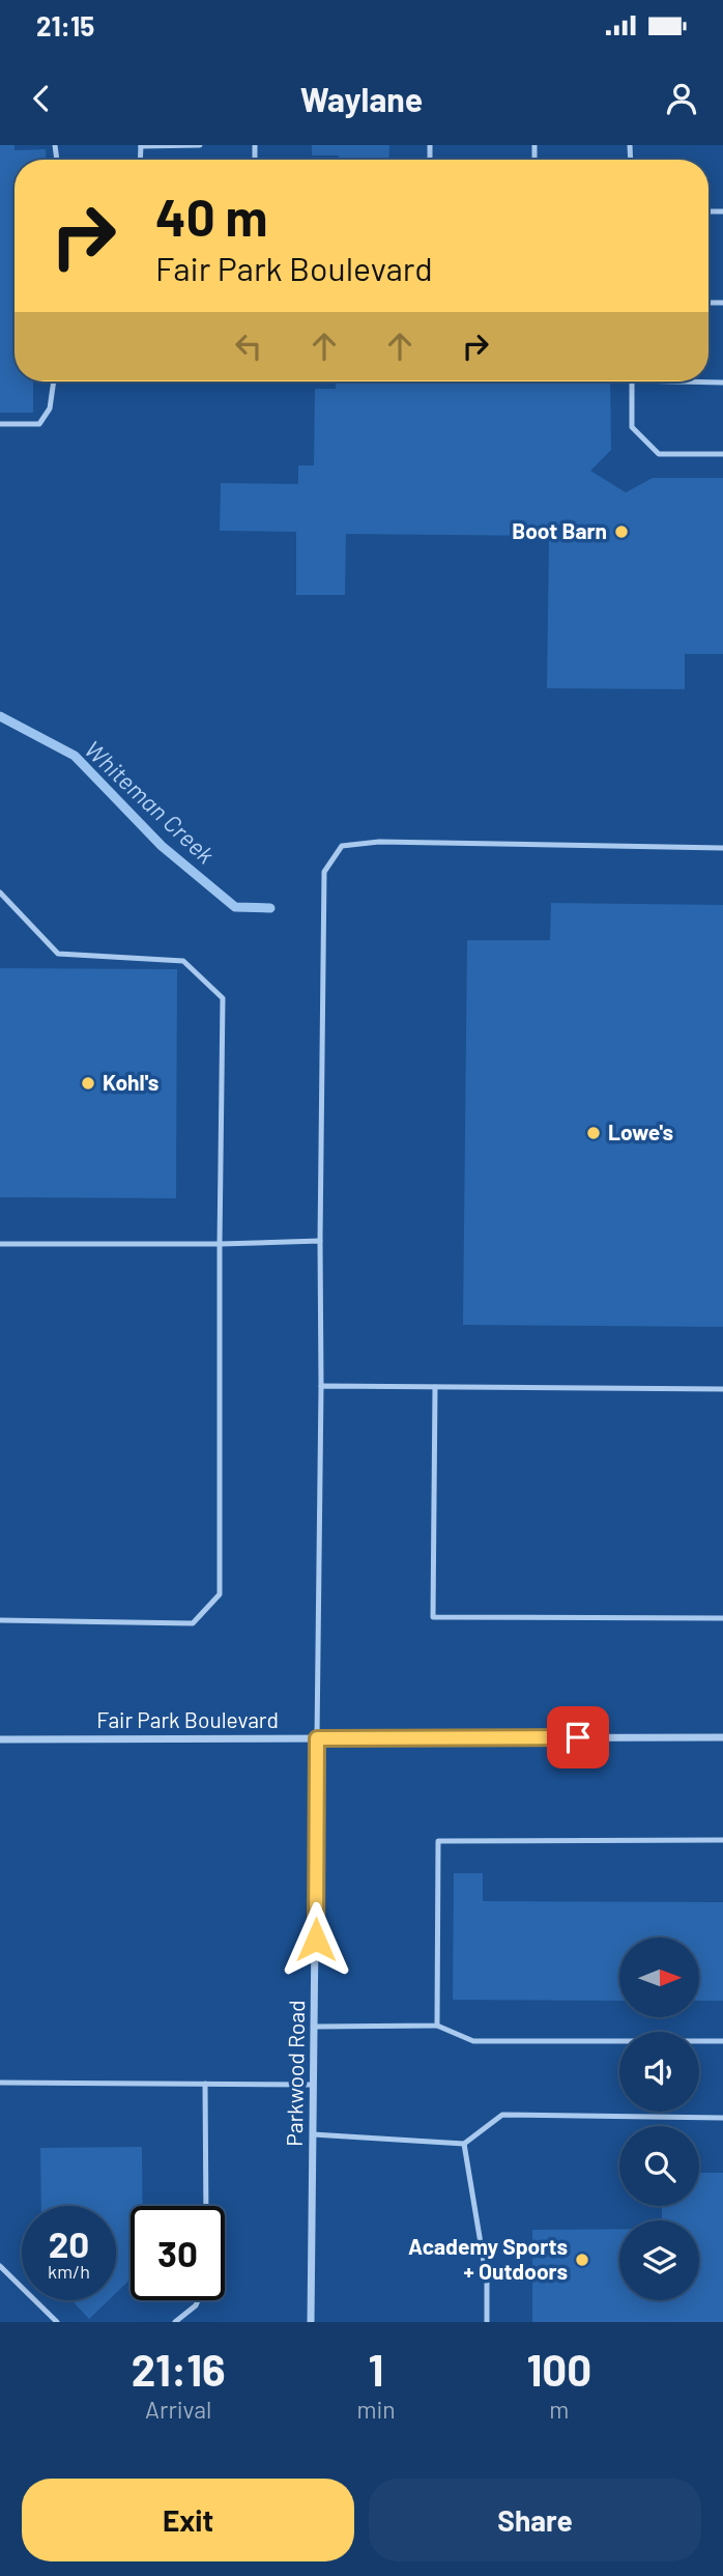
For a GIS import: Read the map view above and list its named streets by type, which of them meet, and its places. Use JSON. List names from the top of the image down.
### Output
{
  "streets": {
    "street": ["Fair Park Boulevard", "Parkwood Road"]
  },
  "crossings": [
    ["Fair Park Boulevard", "Parkwood Road"]
  ],
  "water": ["Whiteman Creek"],
  "places": [
    "Boot Barn",
    "Kohl's",
    "Lowe's",
    "Academy Sports + Outdoors"
  ],
  "north": "right",
  "page": {
    "status": "21:15",
    "header": "Waylane",
    "turn": ["40 m", "Fair Park Boulevard"],
    "speed": "20 km/h",
    "limit": "30",
    "eta": [
      "21:16",
      "Arrival",
      "1",
      "min",
      "100",
      "m"
    ],
    "buttons": ["Exit", "Share"]
  }
}
